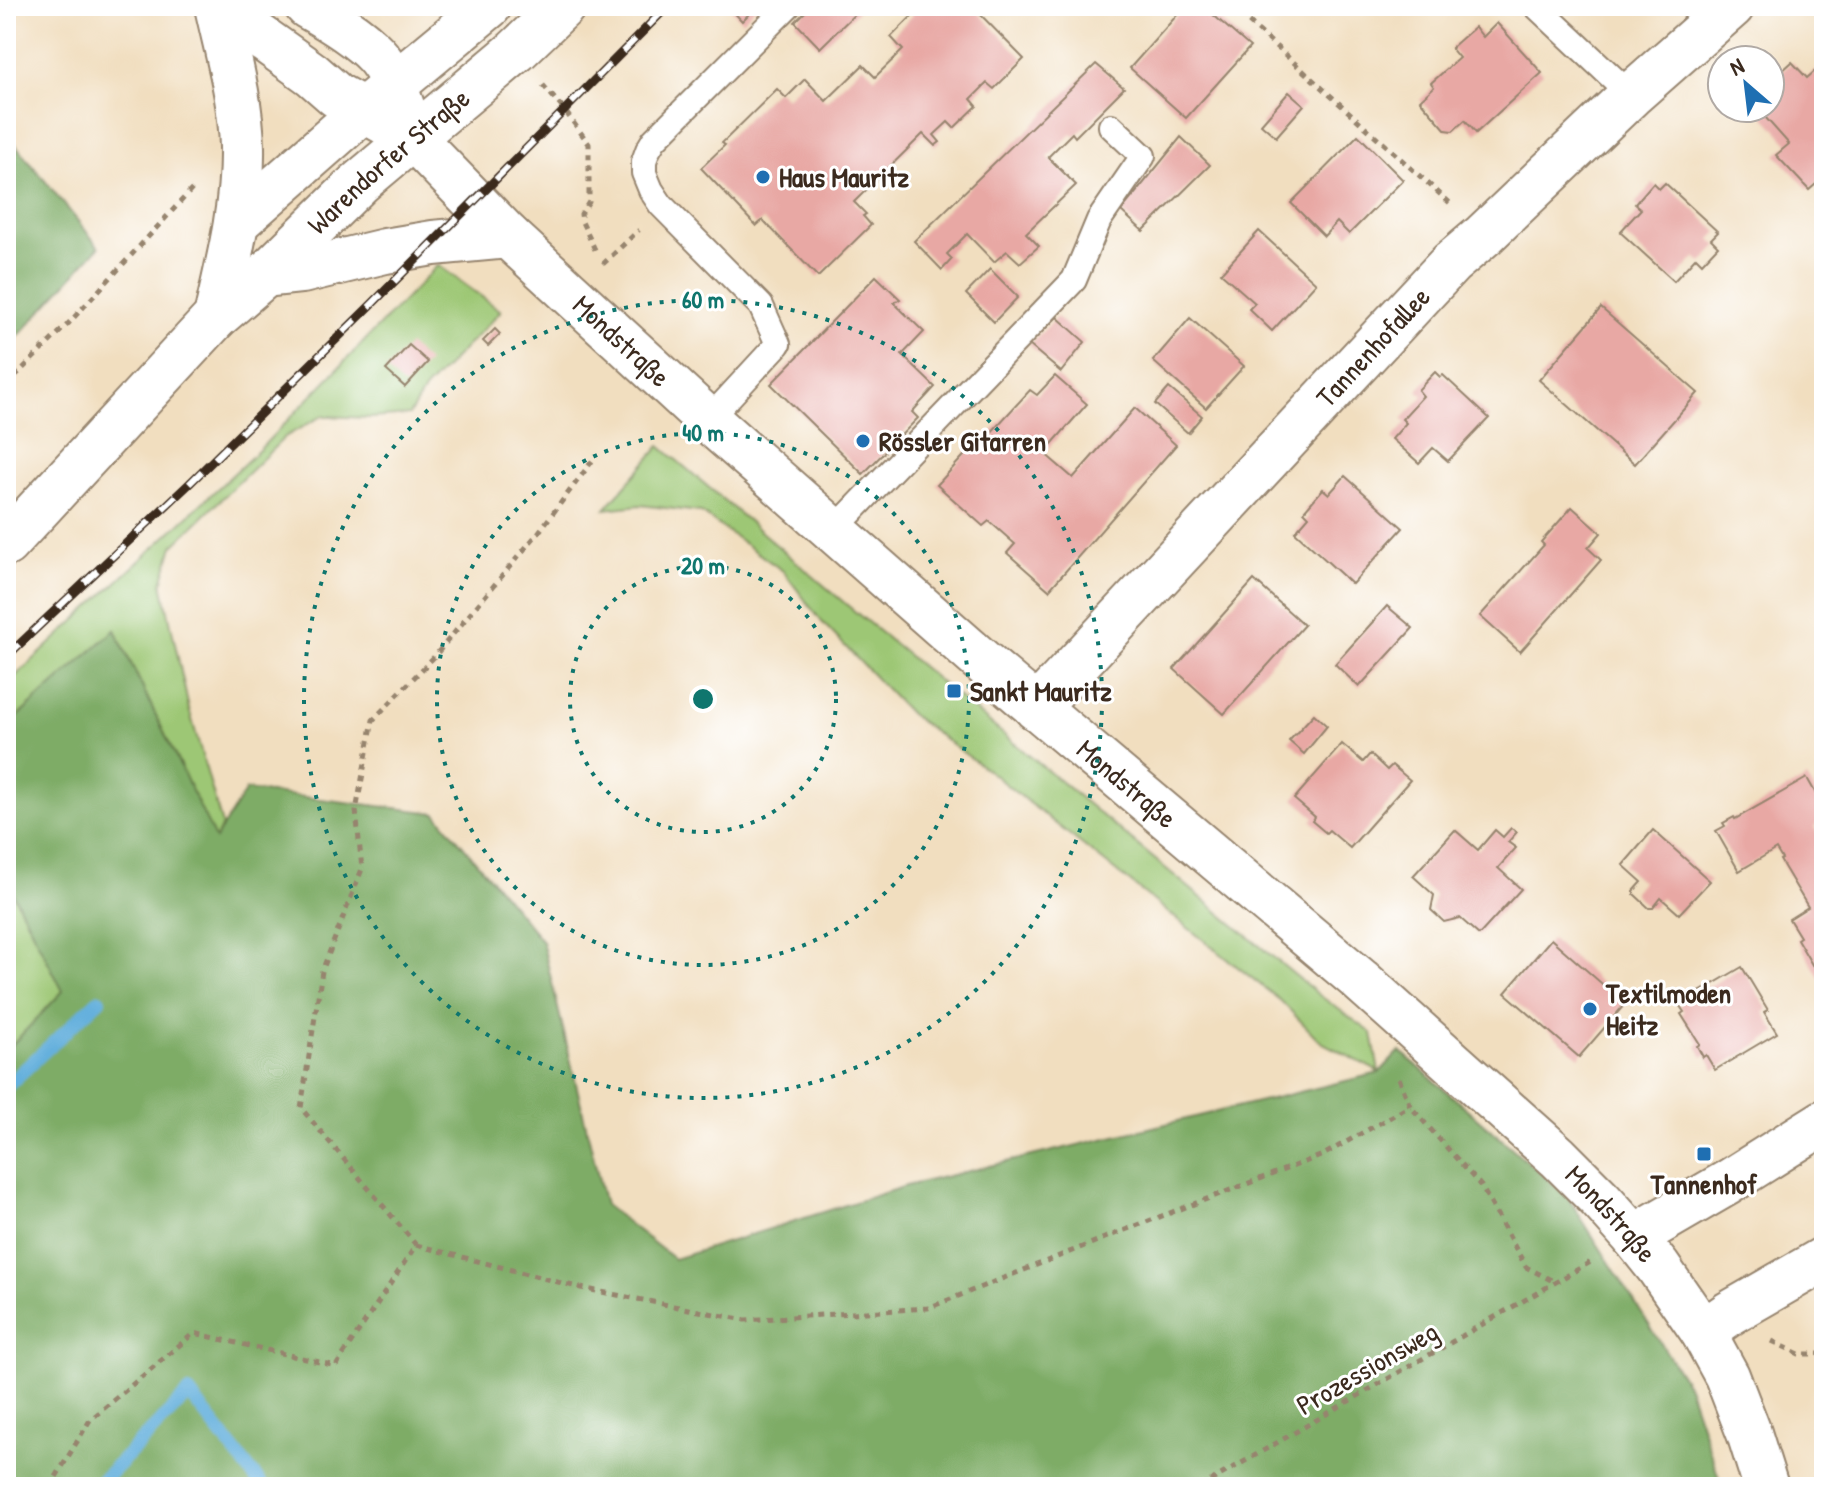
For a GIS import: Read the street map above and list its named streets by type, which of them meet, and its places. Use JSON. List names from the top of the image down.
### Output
{
  "streets": {
    "street": ["Warendorfer Straße", "Mondstraße", "Tannenhofallee"],
    "path": ["Prozessionsweg"]
  },
  "crossings": [
    ["Warendorfer Straße", "Mondstraße"],
    ["Mondstraße", "Tannenhofallee"]
  ],
  "places": {
    "other": ["Haus Mauritz", "Rössler Gitarren", "Textilmoden Heitz"],
    "transit": ["Sankt Mauritz", "Tannenhof"]
  },
  "north": "top left",
  "rings": ["60 m", "40 m", "20 m"]
}
